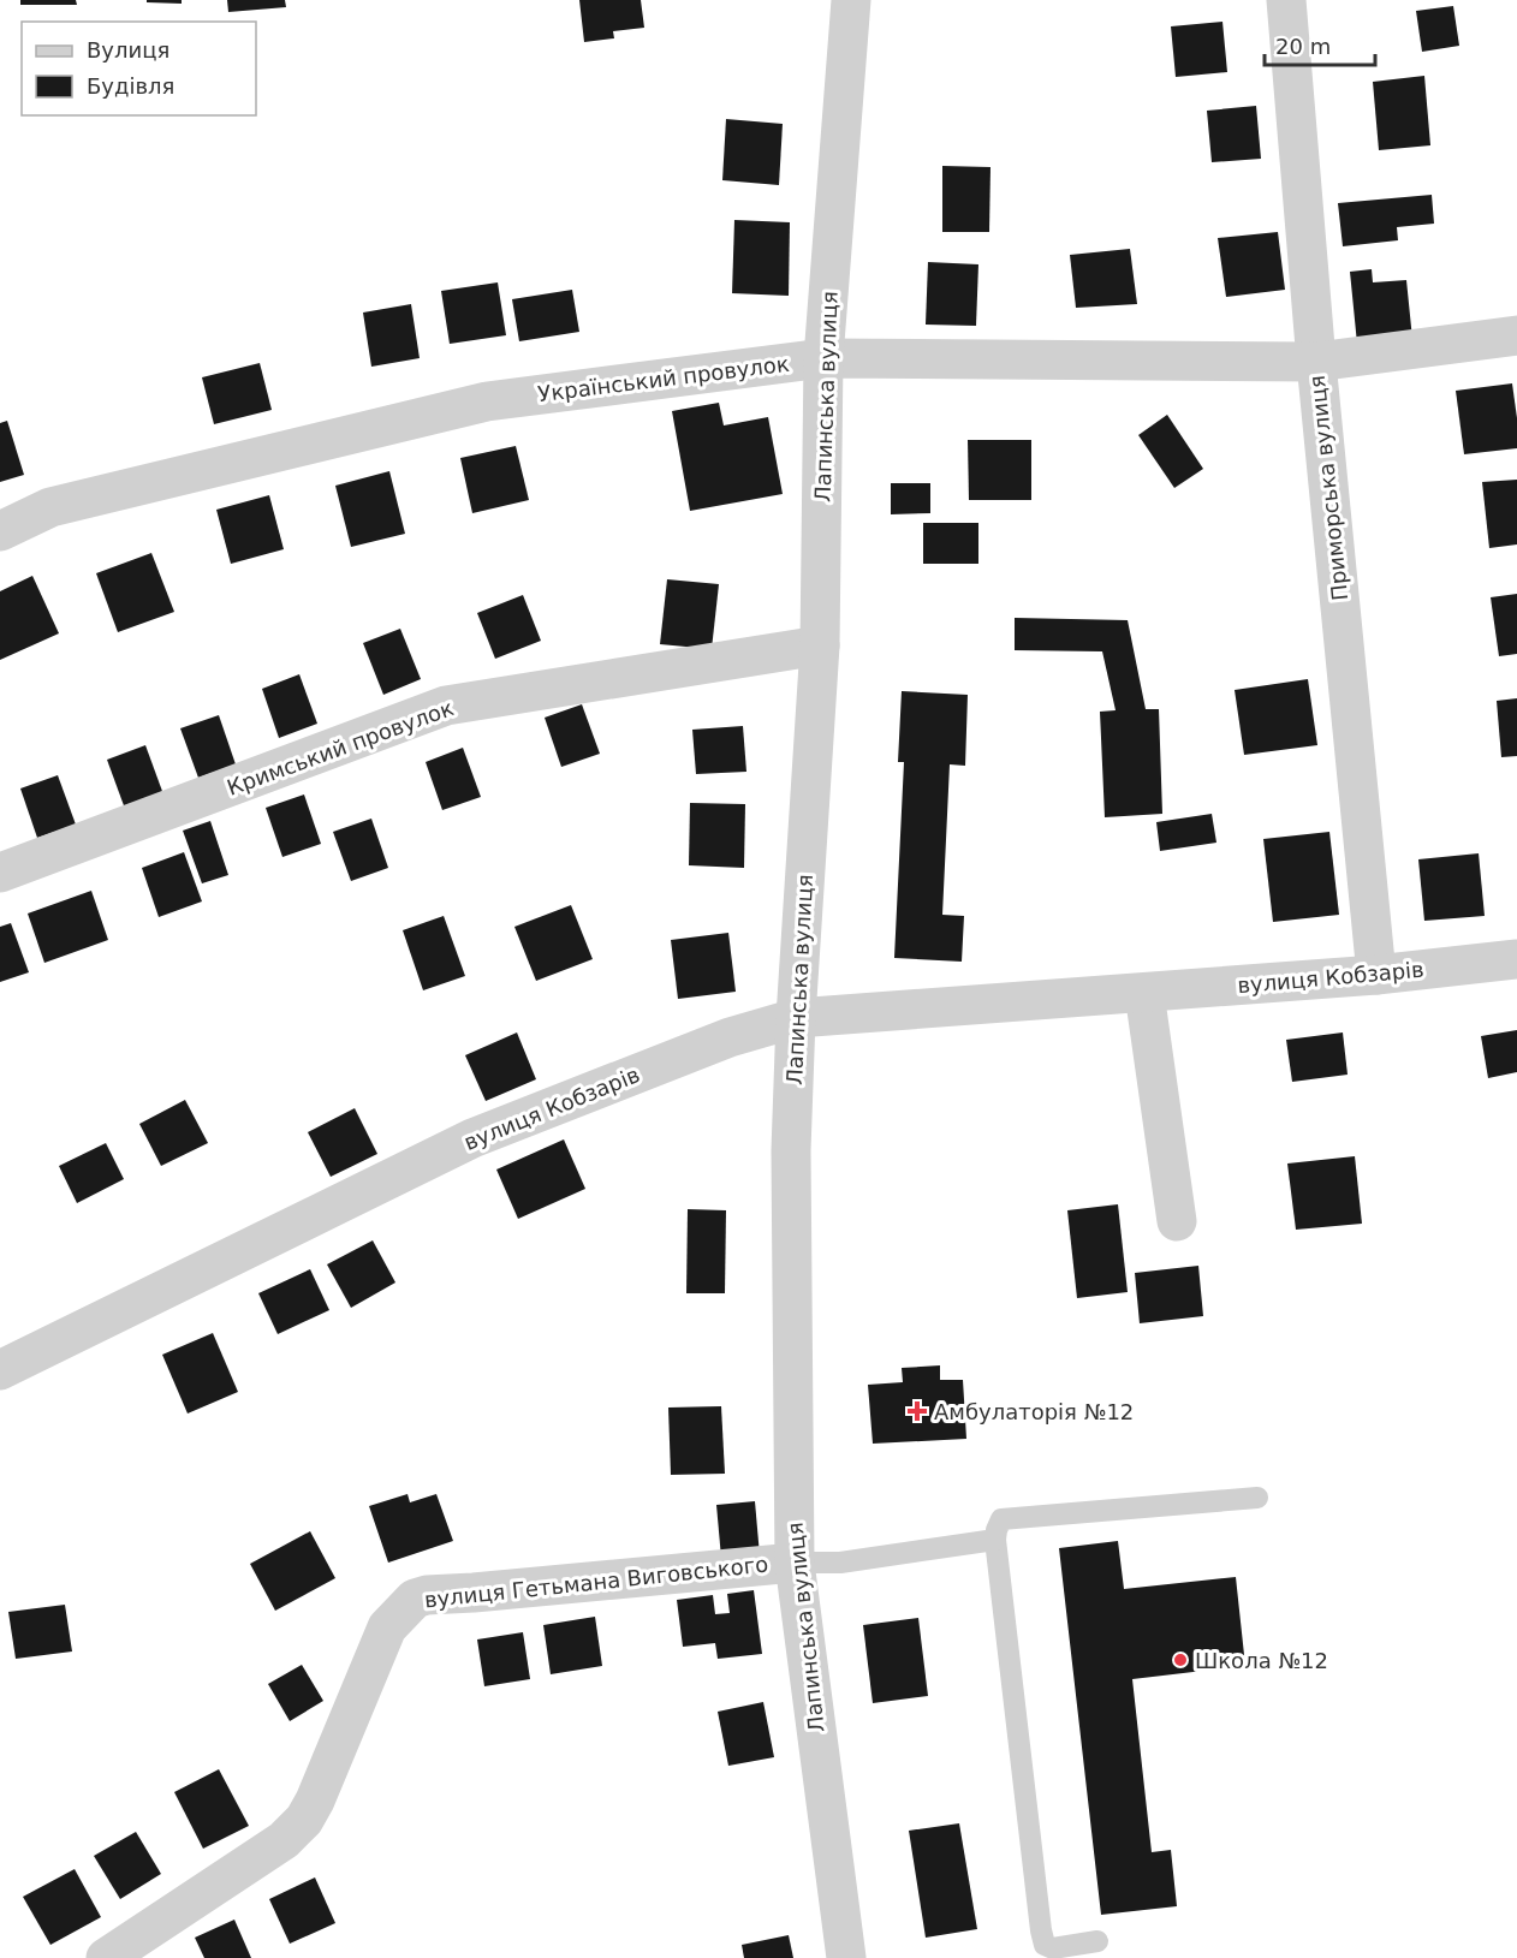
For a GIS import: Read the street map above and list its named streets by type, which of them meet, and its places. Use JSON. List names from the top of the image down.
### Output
{
  "streets": {
    "street": [
      "Український провулок",
      "Лапинська вулиця",
      "Приморська вулиця",
      "Кримський провулок",
      "вулиця Кобзарів",
      "вулиця Гетьмана Виговського"
    ]
  },
  "crossings": [
    ["Український провулок", "Лапинська вулиця"],
    ["Український провулок", "Приморська вулиця"],
    ["Лапинська вулиця", "Кримський провулок"],
    ["Лапинська вулиця", "вулиця Кобзарів"],
    ["Лапинська вулиця", "вулиця Гетьмана Виговського"],
    ["Приморська вулиця", "вулиця Кобзарів"]
  ],
  "places": {
    "health": ["Амбулаторія №12"],
    "other": ["Школа №12"]
  },
  "legend": ["Вулиця", "Будівля"],
  "scale_bar": "20 m"
}
